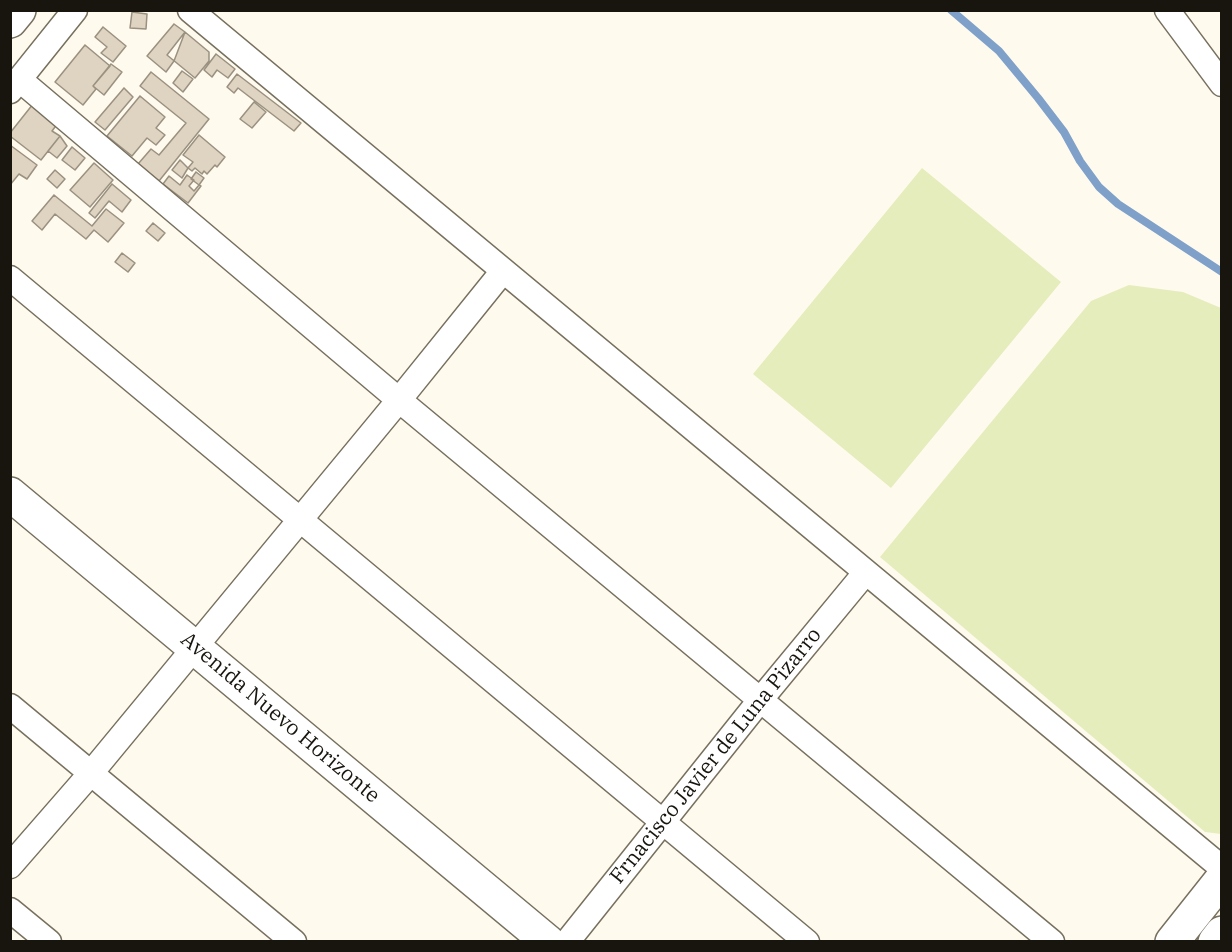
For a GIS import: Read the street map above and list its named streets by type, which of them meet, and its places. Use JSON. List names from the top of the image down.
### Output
{
  "streets": {
    "street": ["Avenida Nuevo Horizonte", "Frnacisco Javier de Luna Pizarro"]
  }
}
